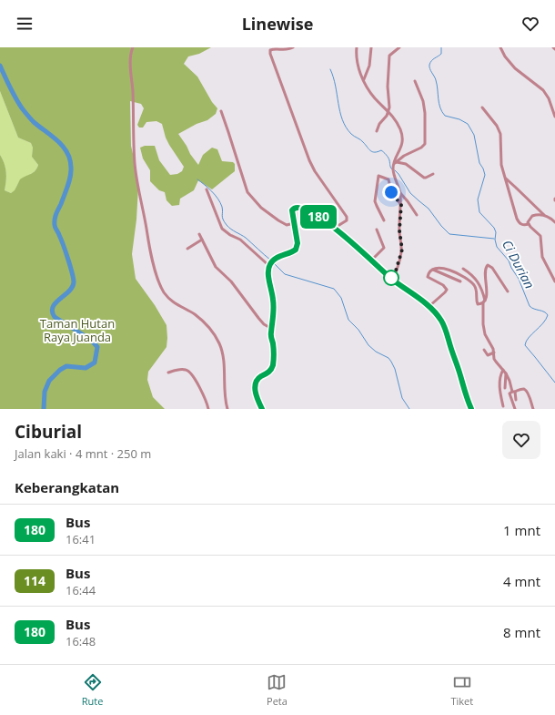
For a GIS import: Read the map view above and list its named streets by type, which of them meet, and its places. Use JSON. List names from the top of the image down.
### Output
{
  "water": ["Ci Durian"],
  "parks": ["Taman Hutan Raya Juanda"],
  "lines": ["bus line 180"],
  "page": {
    "header": "Linewise",
    "on_map": "180",
    "heading": [
      ["Ciburial", "Jalan kaki · 4 mnt · 250 m"],
      "Keberangkatan"
    ],
    "list": [
      {
        "mark": "180",
        "name": "Bus",
        "note": "16:41",
        "value": "1 mnt"
      },
      {
        "mark": "114",
        "name": "Bus",
        "note": "16:44",
        "value": "4 mnt"
      },
      {
        "mark": "180",
        "name": "Bus",
        "note": "16:48",
        "value": "8 mnt"
      }
    ],
    "tabs": ["Rute", "Peta", "Tiket"]
  }
}
